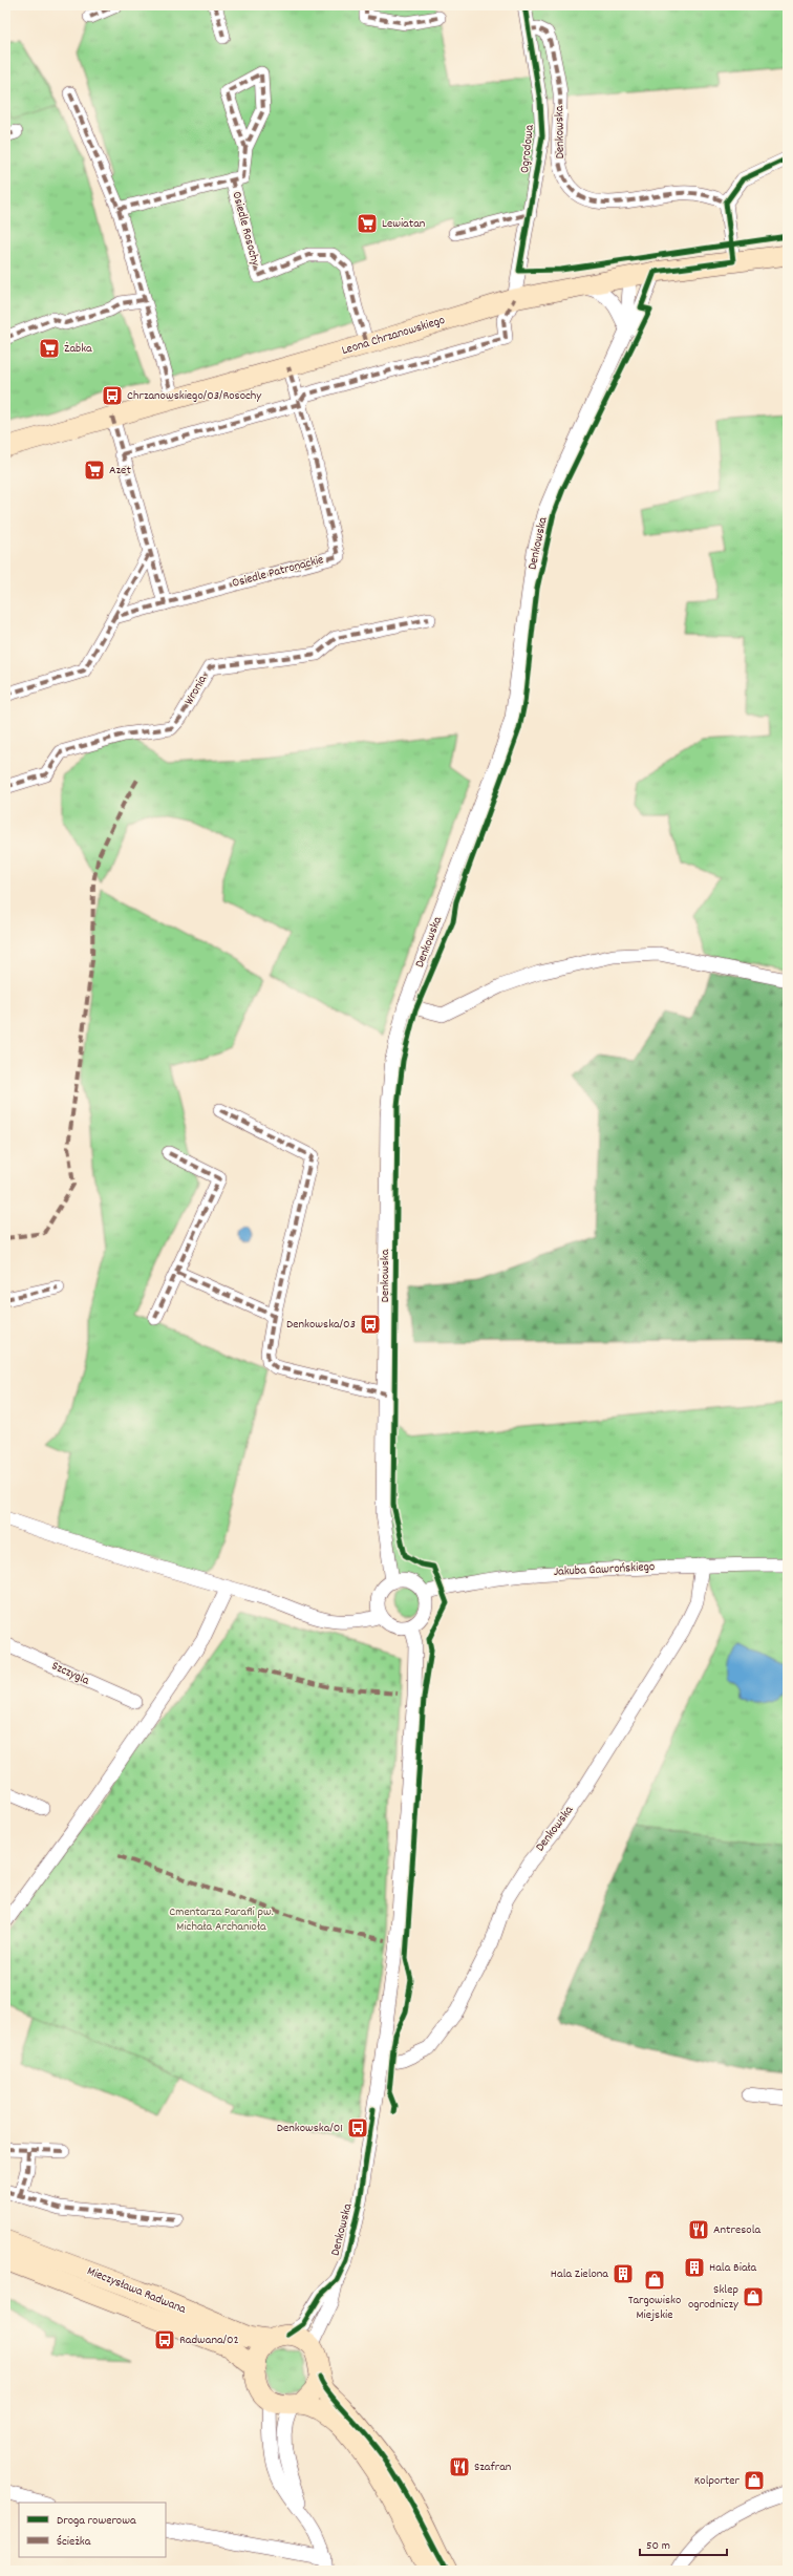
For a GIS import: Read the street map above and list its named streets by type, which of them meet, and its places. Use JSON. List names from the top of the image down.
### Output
{
  "streets": {
    "main road": ["Leona Chrzanowskiego", "Mieczysława Radwana"],
    "street": [
      "Denkowska",
      "Ogrodowa",
      "Osiedle Rosochy",
      "Osiedle Patronackie",
      "Wronia",
      "Jakuba Gawrońskiego",
      "Szczygla"
    ]
  },
  "crossings": [
    ["Denkowska", "Ogrodowa"],
    ["Denkowska", "Leona Chrzanowskiego"],
    ["Denkowska", "Jakuba Gawrońskiego"],
    ["Denkowska", "Mieczysława Radwana"],
    ["Ogrodowa", "Leona Chrzanowskiego"],
    ["Ogrodowa", "Osiedle Patronackie"],
    ["Osiedle Rosochy", "Leona Chrzanowskiego"],
    ["Leona Chrzanowskiego", "Osiedle Patronackie"]
  ],
  "parks": ["Cmentarza Parafii pw. Michała Archanioła"],
  "places": {
    "supermarket": ["Lewiatan", "Żabka", "Azet"],
    "bus stop": [
      "Chrzanowskiego/03/Rosochy",
      "Denkowska/03",
      "Denkowska/01",
      "Radwana/02"
    ],
    "restaurant": ["Antresola", "Szafran"],
    "building": ["Hala Biała", "Hala Zielona"],
    "shop": ["Targowisko Miejskie", "Sklep ogrodniczy", "Kolporter"]
  },
  "legend": ["Droga rowerowa", "Ścieżka"],
  "scale_bar": "50 m"
}
